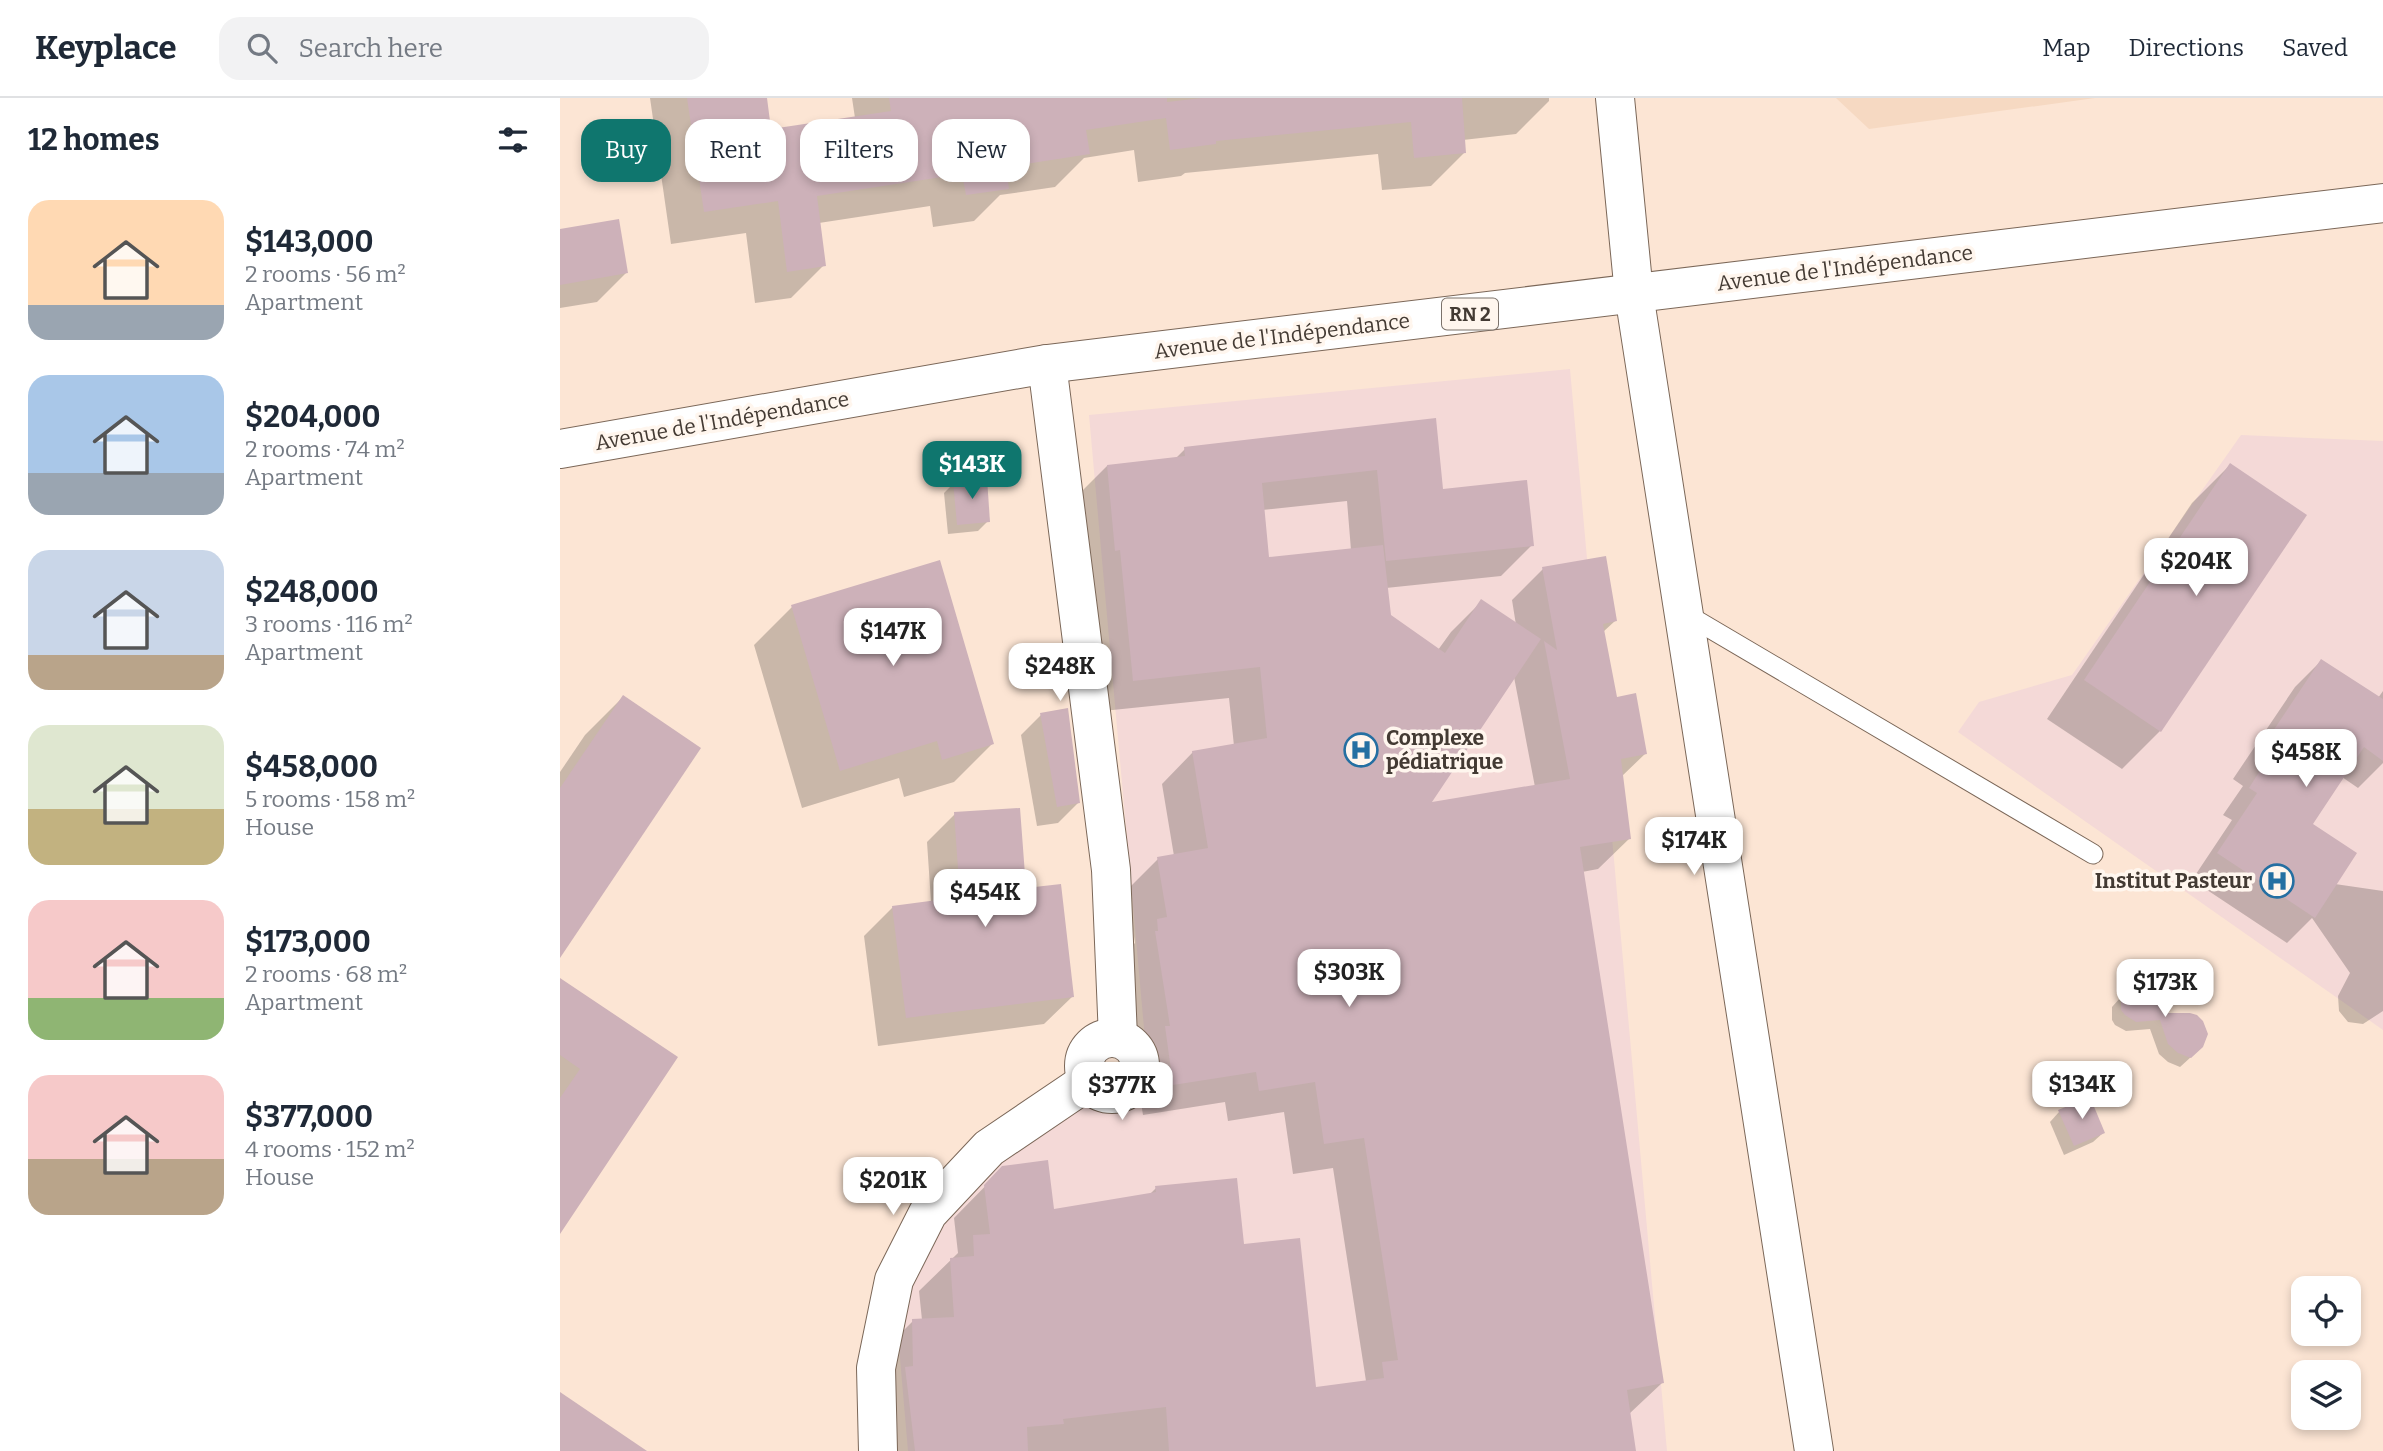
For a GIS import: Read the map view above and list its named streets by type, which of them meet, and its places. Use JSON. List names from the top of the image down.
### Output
{
  "streets": {
    "street": ["Avenue de l'Indépendance", "RN 2"]
  },
  "places": {
    "hospital": ["Complexe pédiatrique", "Institut Pasteur"]
  },
  "page": {
    "header": "Keyplace",
    "search": "Search here",
    "nav": ["Map", "Directions", "Saved"],
    "heading": "12 homes",
    "chip": [
      "Buy",
      "Rent",
      "Filters",
      "New"
    ],
    "list": [
      {
        "name": "$143,000",
        "note": "2 rooms · 56 m² · Apartment"
      },
      {
        "name": "$204,000",
        "note": "2 rooms · 74 m² · Apartment"
      },
      {
        "name": "$248,000",
        "note": "3 rooms · 116 m² · Apartment"
      },
      {
        "name": "$458,000",
        "note": "5 rooms · 158 m² · House"
      },
      {
        "name": "$173,000",
        "note": "2 rooms · 68 m² · Apartment"
      },
      {
        "name": "$377,000",
        "note": "4 rooms · 152 m² · House"
      }
    ],
    "price": [
      "$143K",
      "$204K",
      "$147K",
      "$248K",
      "$458K",
      "$174K",
      "$454K",
      "$303K",
      "$173K",
      "$134K",
      "$377K",
      "$201K"
    ]
  }
}
